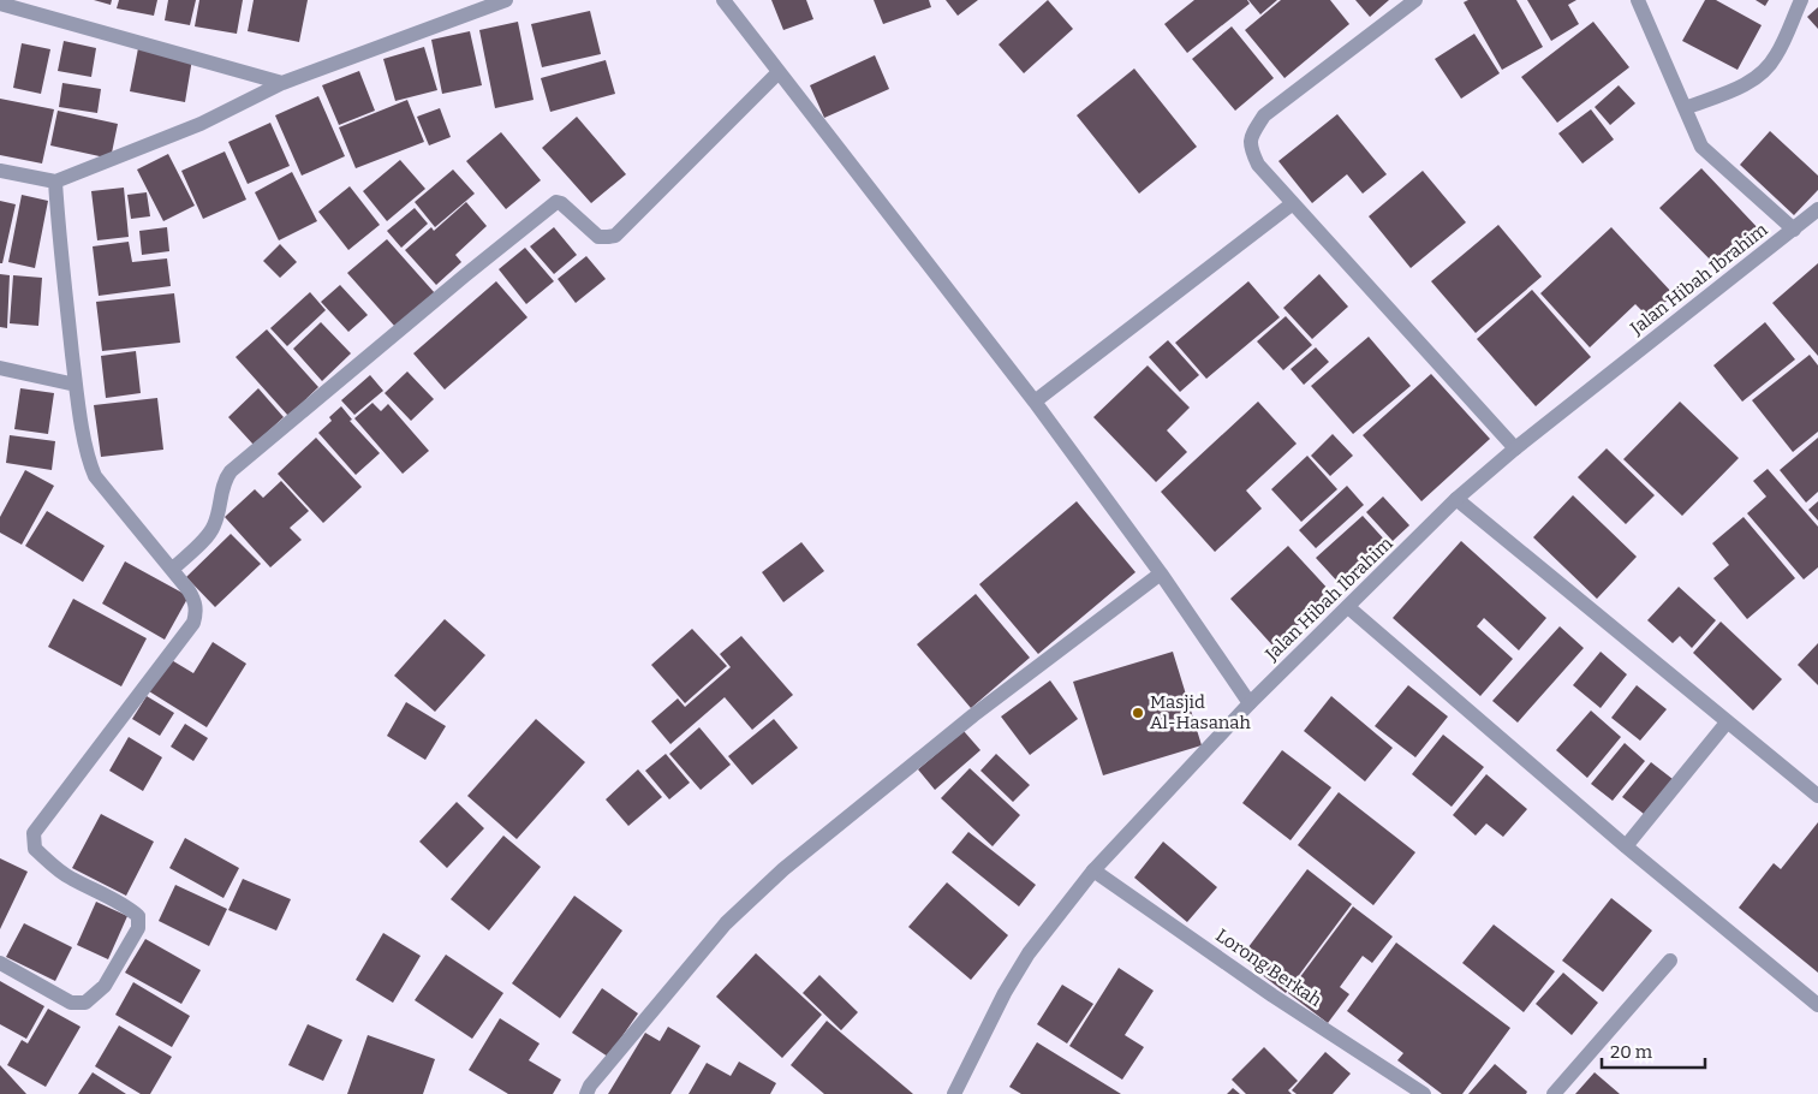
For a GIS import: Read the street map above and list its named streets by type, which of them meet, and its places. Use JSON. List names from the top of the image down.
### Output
{
  "streets": {
    "street": ["Jalan Hibah Ibrahim", "Lorong Berkah"]
  },
  "crossings": [
    ["Jalan Hibah Ibrahim", "Lorong Berkah"]
  ],
  "places": ["Masjid Al-Hasanah"],
  "scale_bar": "20 m"
}
